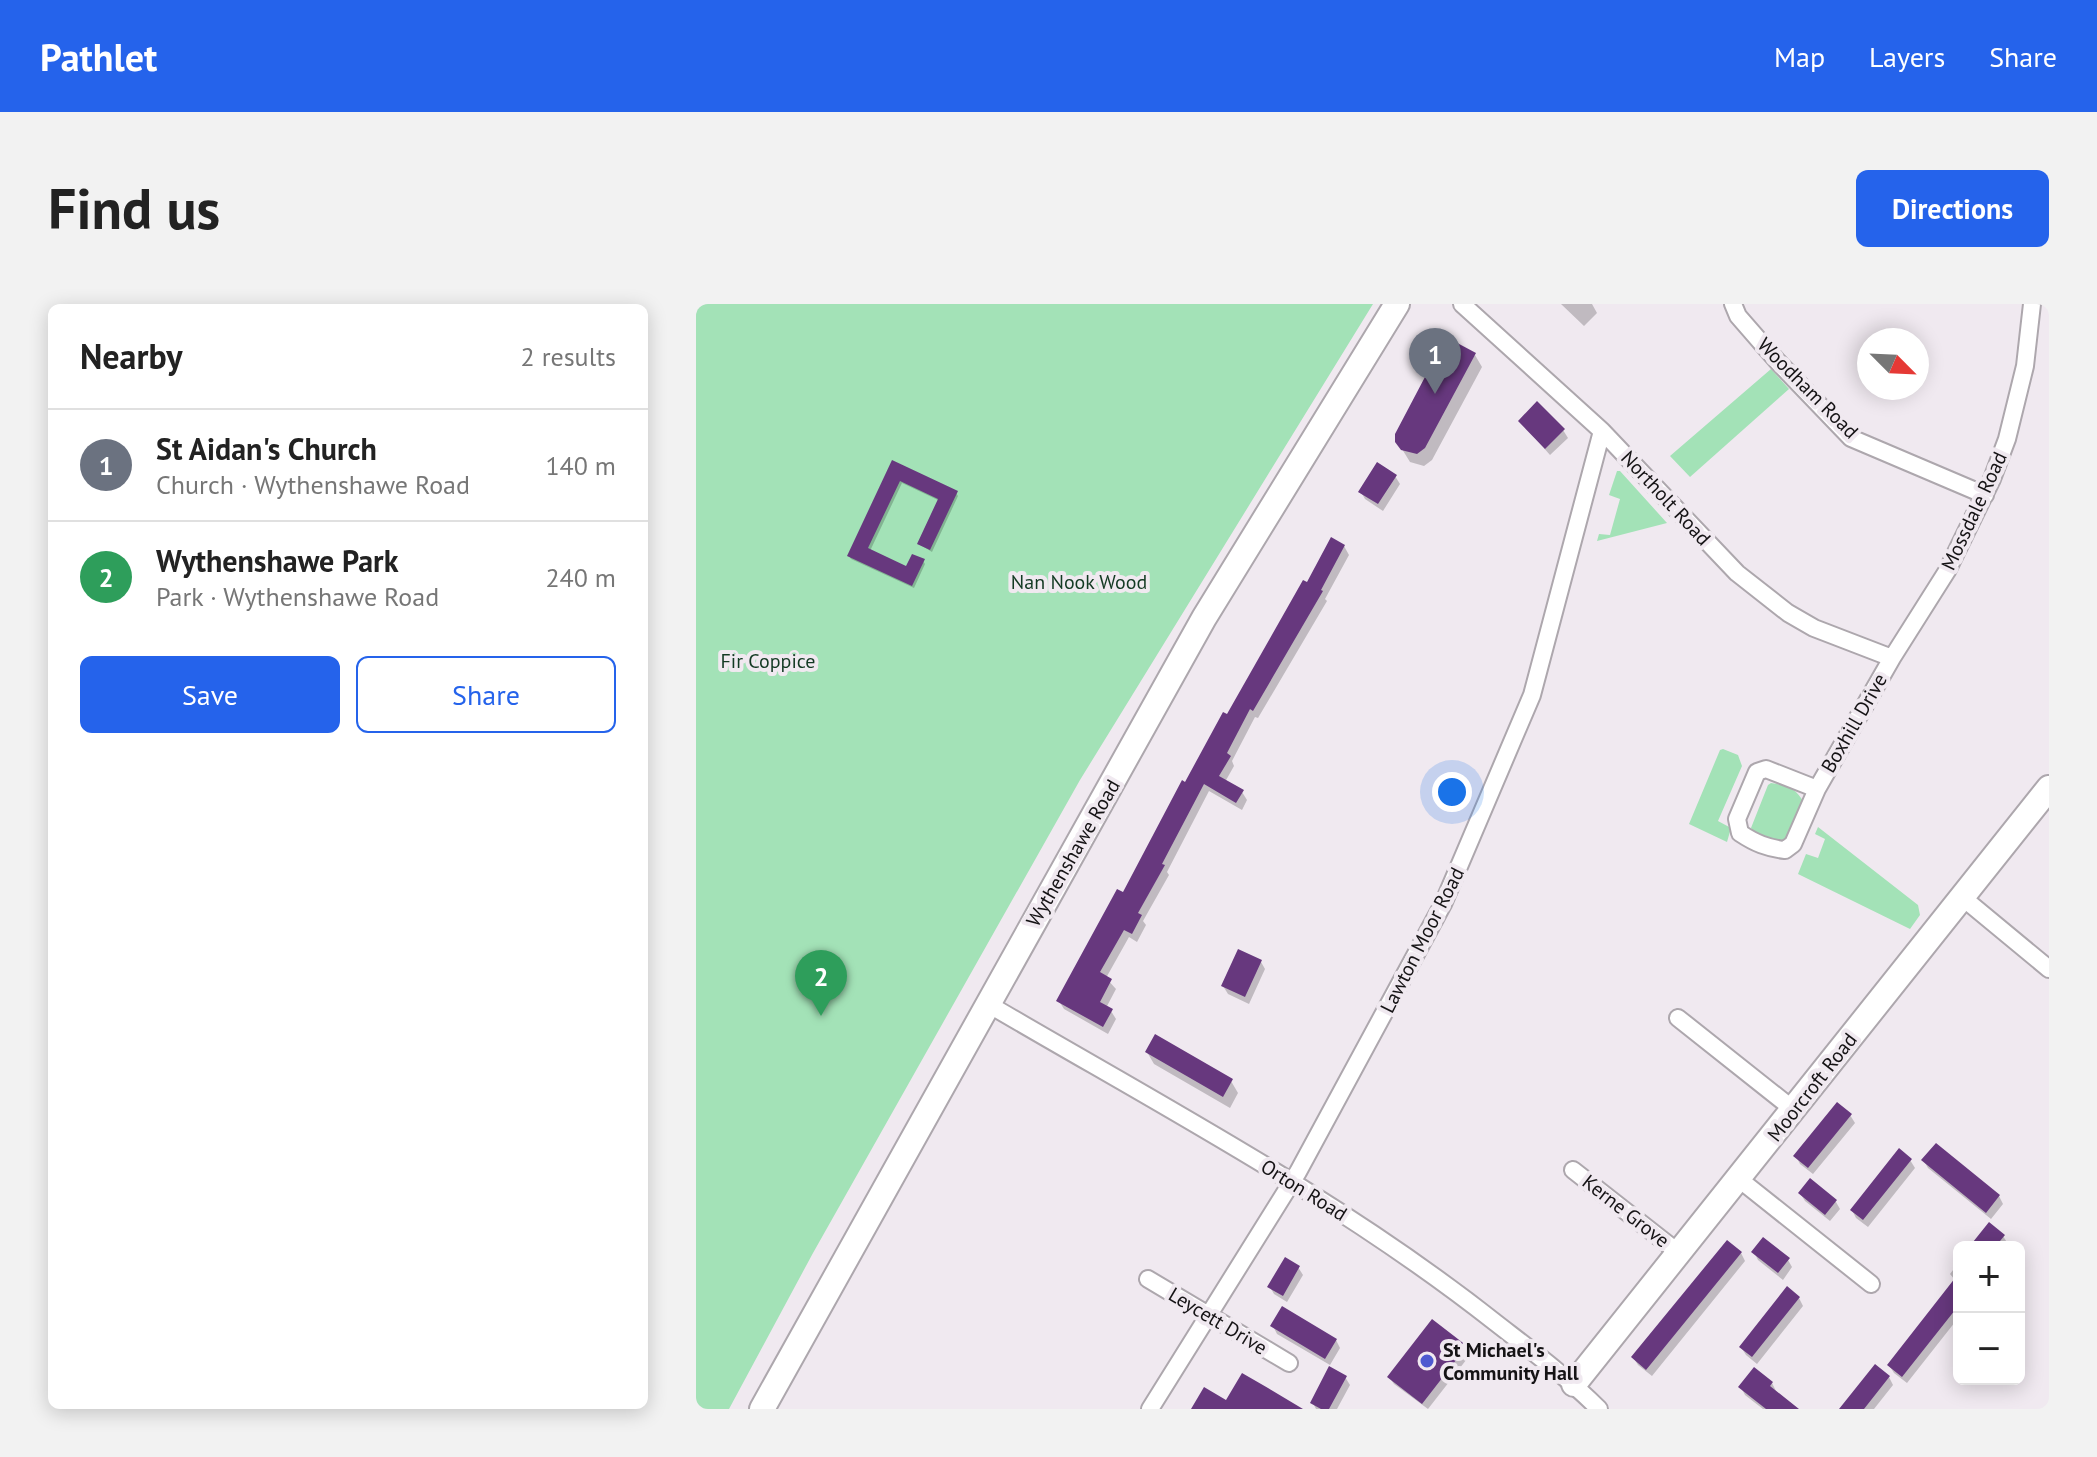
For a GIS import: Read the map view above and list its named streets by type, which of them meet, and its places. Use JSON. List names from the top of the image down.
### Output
{
  "streets": {
    "main road": ["Wythenshawe Road", "Moorcroft Road"],
    "street": [
      "Woodham Road",
      "Northolt Road",
      "Mossdale Road",
      "Boxhill Drive",
      "Lawton Moor Road",
      "Orton Road",
      "Kerne Grove",
      "Leycett Drive"
    ]
  },
  "crossings": [
    ["Woodham Road", "Mossdale Road"],
    ["Northolt Road", "Mossdale Road"],
    ["Northolt Road", "Boxhill Drive"],
    ["Northolt Road", "Lawton Moor Road"],
    ["Mossdale Road", "Boxhill Drive"],
    ["Wythenshawe Road", "Orton Road"],
    ["Lawton Moor Road", "Orton Road"],
    ["Lawton Moor Road", "Leycett Drive"],
    ["Moorcroft Road", "Orton Road"],
    ["Moorcroft Road", "Kerne Grove"]
  ],
  "parks": ["Nan Nook Wood", "Fir Coppice"],
  "places": ["St Michael's Community Hall"],
  "north": "bottom right",
  "page": {
    "header": "Pathlet",
    "nav": ["Map", "Layers", "Share"],
    "buttons": [
      "Directions",
      ["Save", "Share"]
    ],
    "title": "Find us",
    "heading": ["Nearby", "2 results"],
    "pins": ["1", "2"],
    "list": [
      {
        "mark": "1",
        "name": "St Aidan's Church",
        "note": "Church · Wythenshawe Road",
        "value": "140 m"
      },
      {
        "mark": "2",
        "name": "Wythenshawe Park",
        "note": "Park · Wythenshawe Road",
        "value": "240 m"
      }
    ],
    "map_buttons": ["+", "−"]
  }
}
